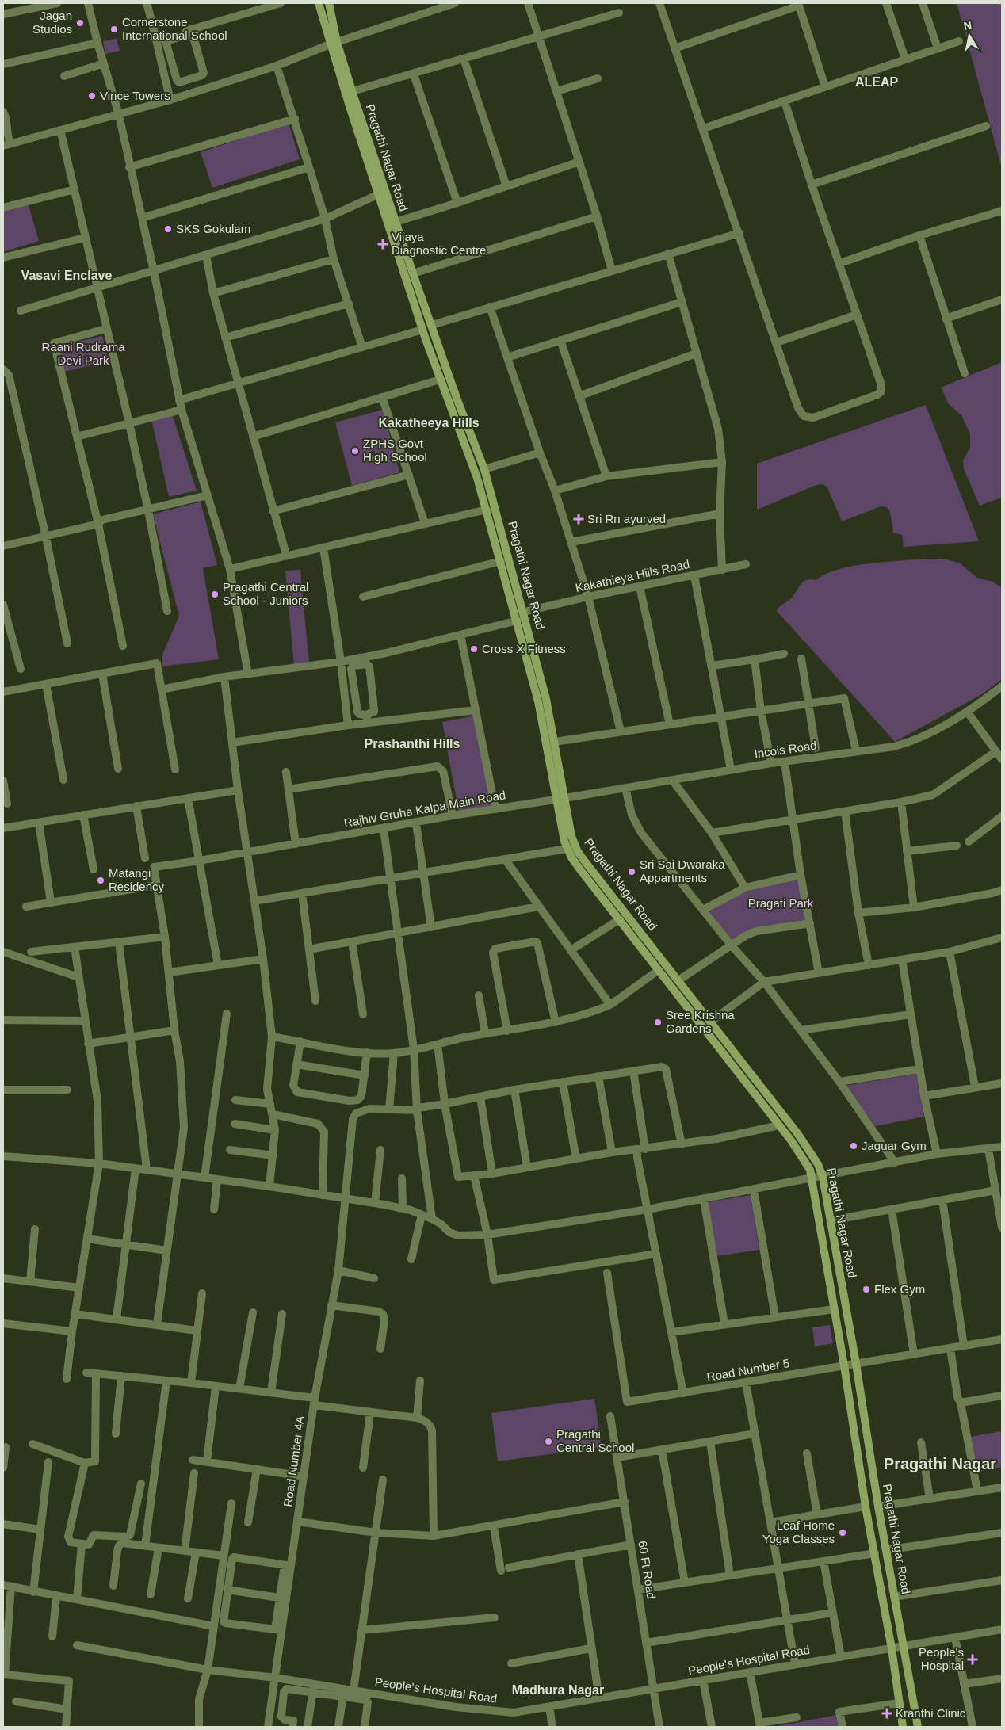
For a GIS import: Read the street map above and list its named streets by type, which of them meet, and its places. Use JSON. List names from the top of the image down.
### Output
{
  "streets": {
    "main road": ["Pragathi Nagar Road"],
    "street": [
      "Kakathieya Hills Road",
      "Incois Road",
      "Rajhiv Gruha Kalpa Main Road",
      "Road Number 5",
      "Road Number 4A",
      "60 Ft Road",
      "People's Hospital Road"
    ]
  },
  "crossings": [
    ["Pragathi Nagar Road", "Kakathieya Hills Road"],
    ["Pragathi Nagar Road", "Incois Road"],
    ["Pragathi Nagar Road", "Rajhiv Gruha Kalpa Main Road"],
    ["Pragathi Nagar Road", "Road Number 5"],
    ["Pragathi Nagar Road", "People's Hospital Road"],
    ["Incois Road", "Rajhiv Gruha Kalpa Main Road"],
    ["Road Number 4A", "People's Hospital Road"],
    ["60 Ft Road", "People's Hospital Road"]
  ],
  "districts": [
    "ALEAP",
    "Vasavi Enclave",
    "Kakatheeya Hills",
    "Prashanthi Hills",
    "Pragathi Nagar",
    "Madhura Nagar"
  ],
  "parks": ["Raani Rudrama Devi Park", "Pragati Park"],
  "places": {
    "other": [
      "Jagan Studios",
      "Cornerstone International School",
      "Vince Towers",
      "SKS Gokulam",
      "ZPHS Govt High School",
      "Pragathi Central School - Juniors",
      "Cross X Fitness",
      "Sri Sai Dwaraka Appartments",
      "Matangi Residency",
      "Sree Krishna Gardens",
      "Jaguar Gym",
      "Flex Gym",
      "Pragathi Central School",
      "Leaf Home Yoga Classes"
    ],
    "health": [
      "Vijaya Diagnostic Centre",
      "Sri Rn ayurved",
      "People's Hospital",
      "Kranthi Clinic"
    ]
  },
  "north": "top"
}
